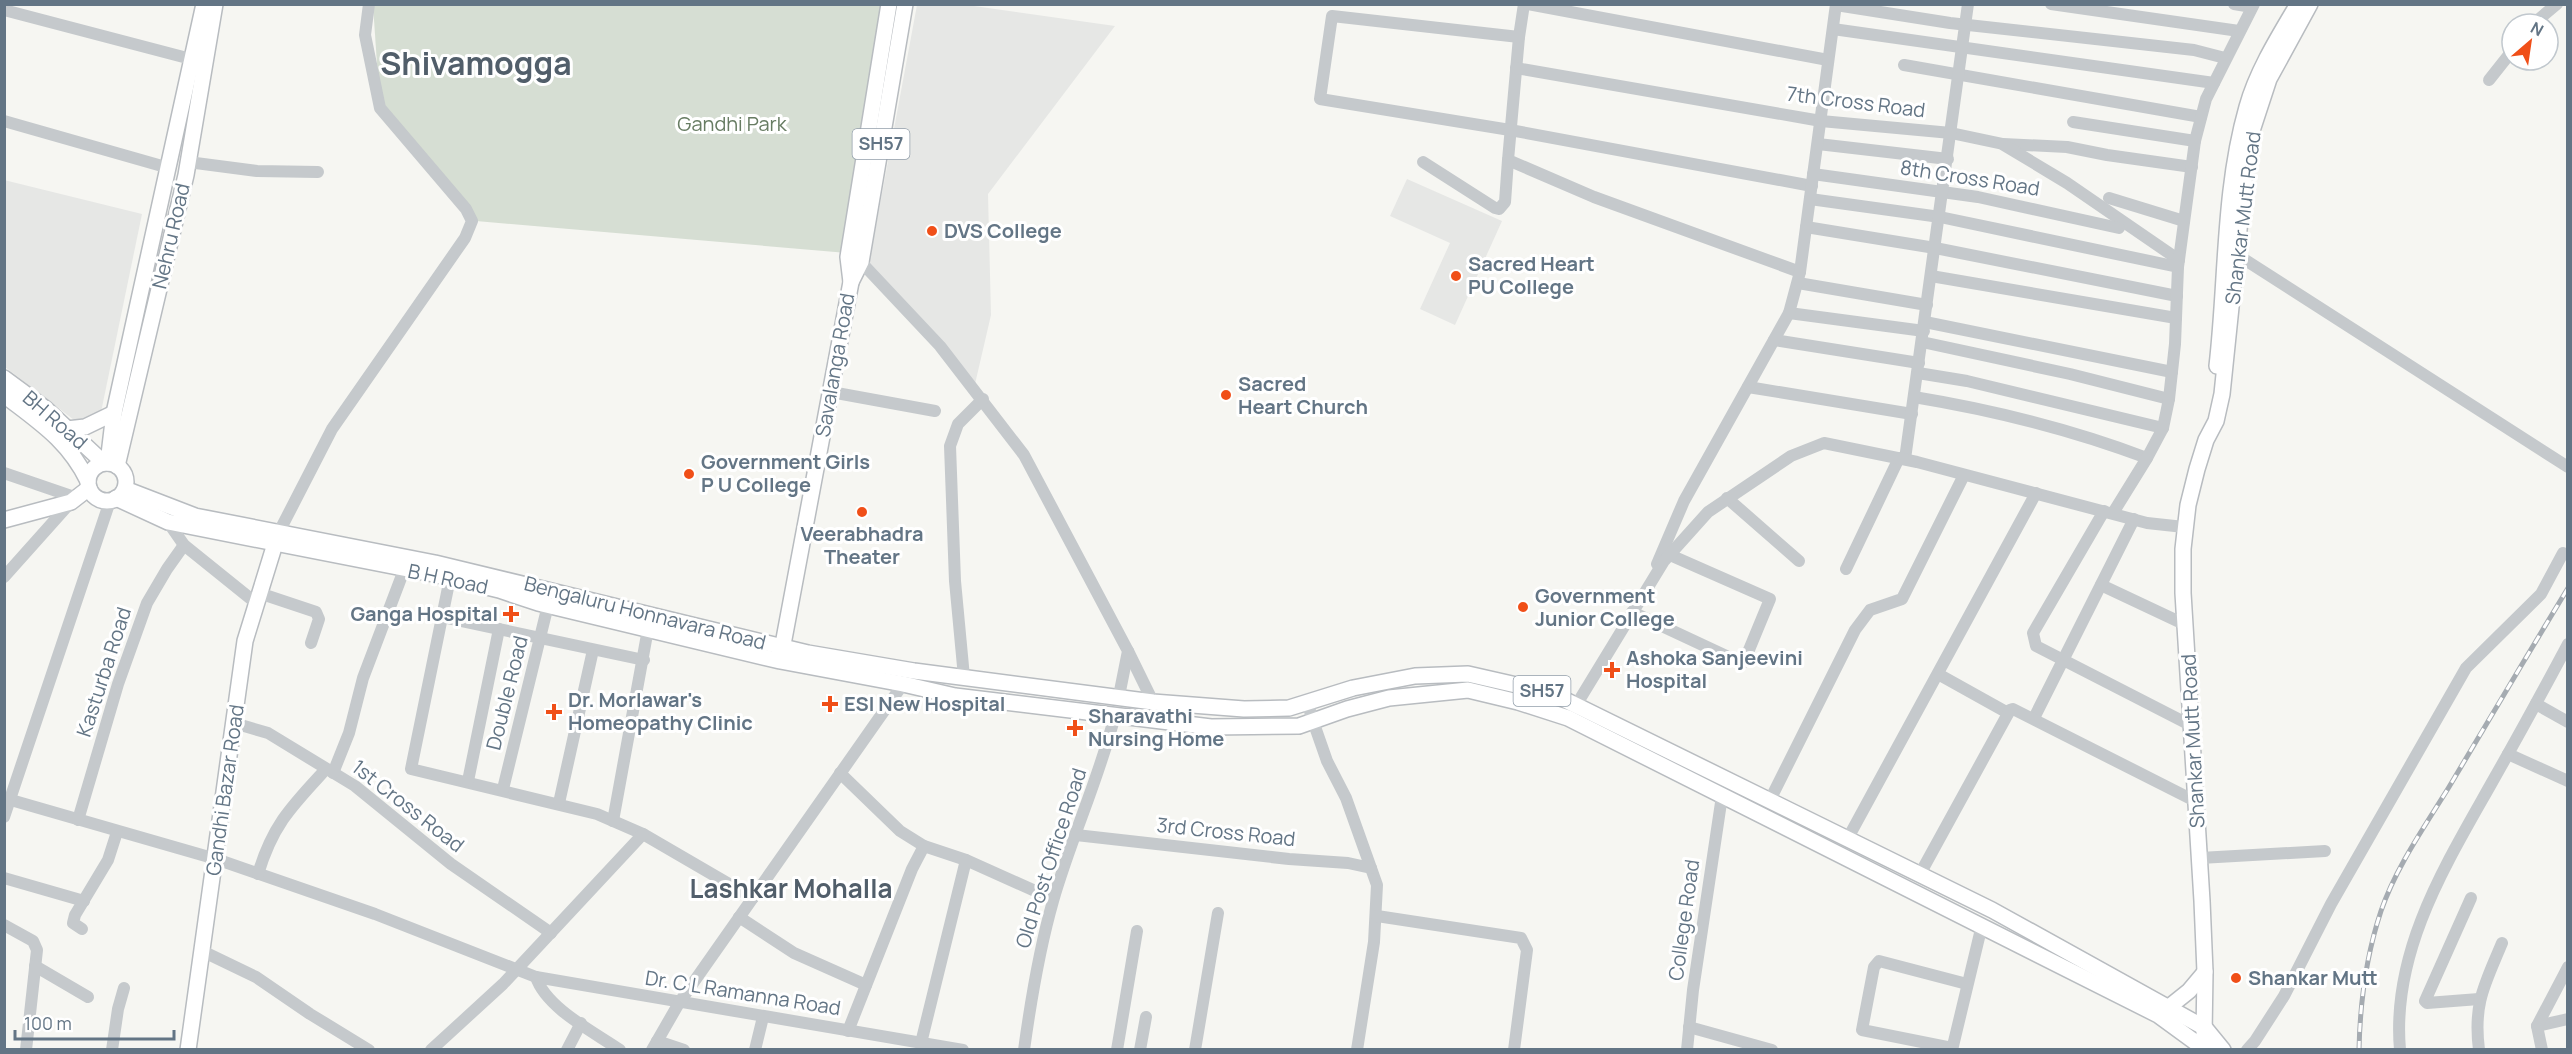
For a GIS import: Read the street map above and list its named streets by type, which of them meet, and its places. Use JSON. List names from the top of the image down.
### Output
{
  "streets": {
    "main road": [
      "SH57",
      "Shankar Mutt Road",
      "Nehru Road",
      "Savalanga Road",
      "BH Road",
      "B H Road",
      "Bengaluru Honnavara Road",
      "Gandhi Bazar Road"
    ],
    "street": [
      "7th Cross Road",
      "8th Cross Road",
      "Kasturba Road",
      "Double Road",
      "1st Cross Road",
      "3rd Cross Road",
      "Old Post Office Road",
      "College Road",
      "Dr. C L Ramanna Road"
    ]
  },
  "crossings": [
    ["SH57", "Shankar Mutt Road"],
    ["SH57", "Savalanga Road"],
    ["SH57", "B H Road"],
    ["SH57", "Bengaluru Honnavara Road"],
    ["SH57", "Old Post Office Road"],
    ["SH57", "College Road"],
    ["Nehru Road", "BH Road"],
    ["Savalanga Road", "B H Road"],
    ["Savalanga Road", "Bengaluru Honnavara Road"],
    ["B H Road", "Bengaluru Honnavara Road"],
    ["B H Road", "Double Road"],
    ["B H Road", "Gandhi Bazar Road"],
    ["Bengaluru Honnavara Road", "Gandhi Bazar Road"],
    ["Kasturba Road", "Dr. C L Ramanna Road"],
    ["Gandhi Bazar Road", "1st Cross Road"],
    ["Gandhi Bazar Road", "Dr. C L Ramanna Road"],
    ["3rd Cross Road", "Old Post Office Road"]
  ],
  "districts": ["Shivamogga", "Lashkar Mohalla"],
  "parks": ["Gandhi Park"],
  "places": {
    "other": [
      "DVS College",
      "Sacred Heart PU College",
      "Sacred Heart Church",
      "Government Girls P U College",
      "Veerabhadra Theater",
      "Government Junior College",
      "Shankar Mutt"
    ],
    "health": [
      "Ganga Hospital",
      "Ashoka Sanjeevini Hospital",
      "ESI New Hospital",
      "Dr. Morlawar's Homeopathy Clinic",
      "Sharavathi Nursing Home"
    ]
  },
  "scale_bar": "100 m",
  "north": "top right"
}
